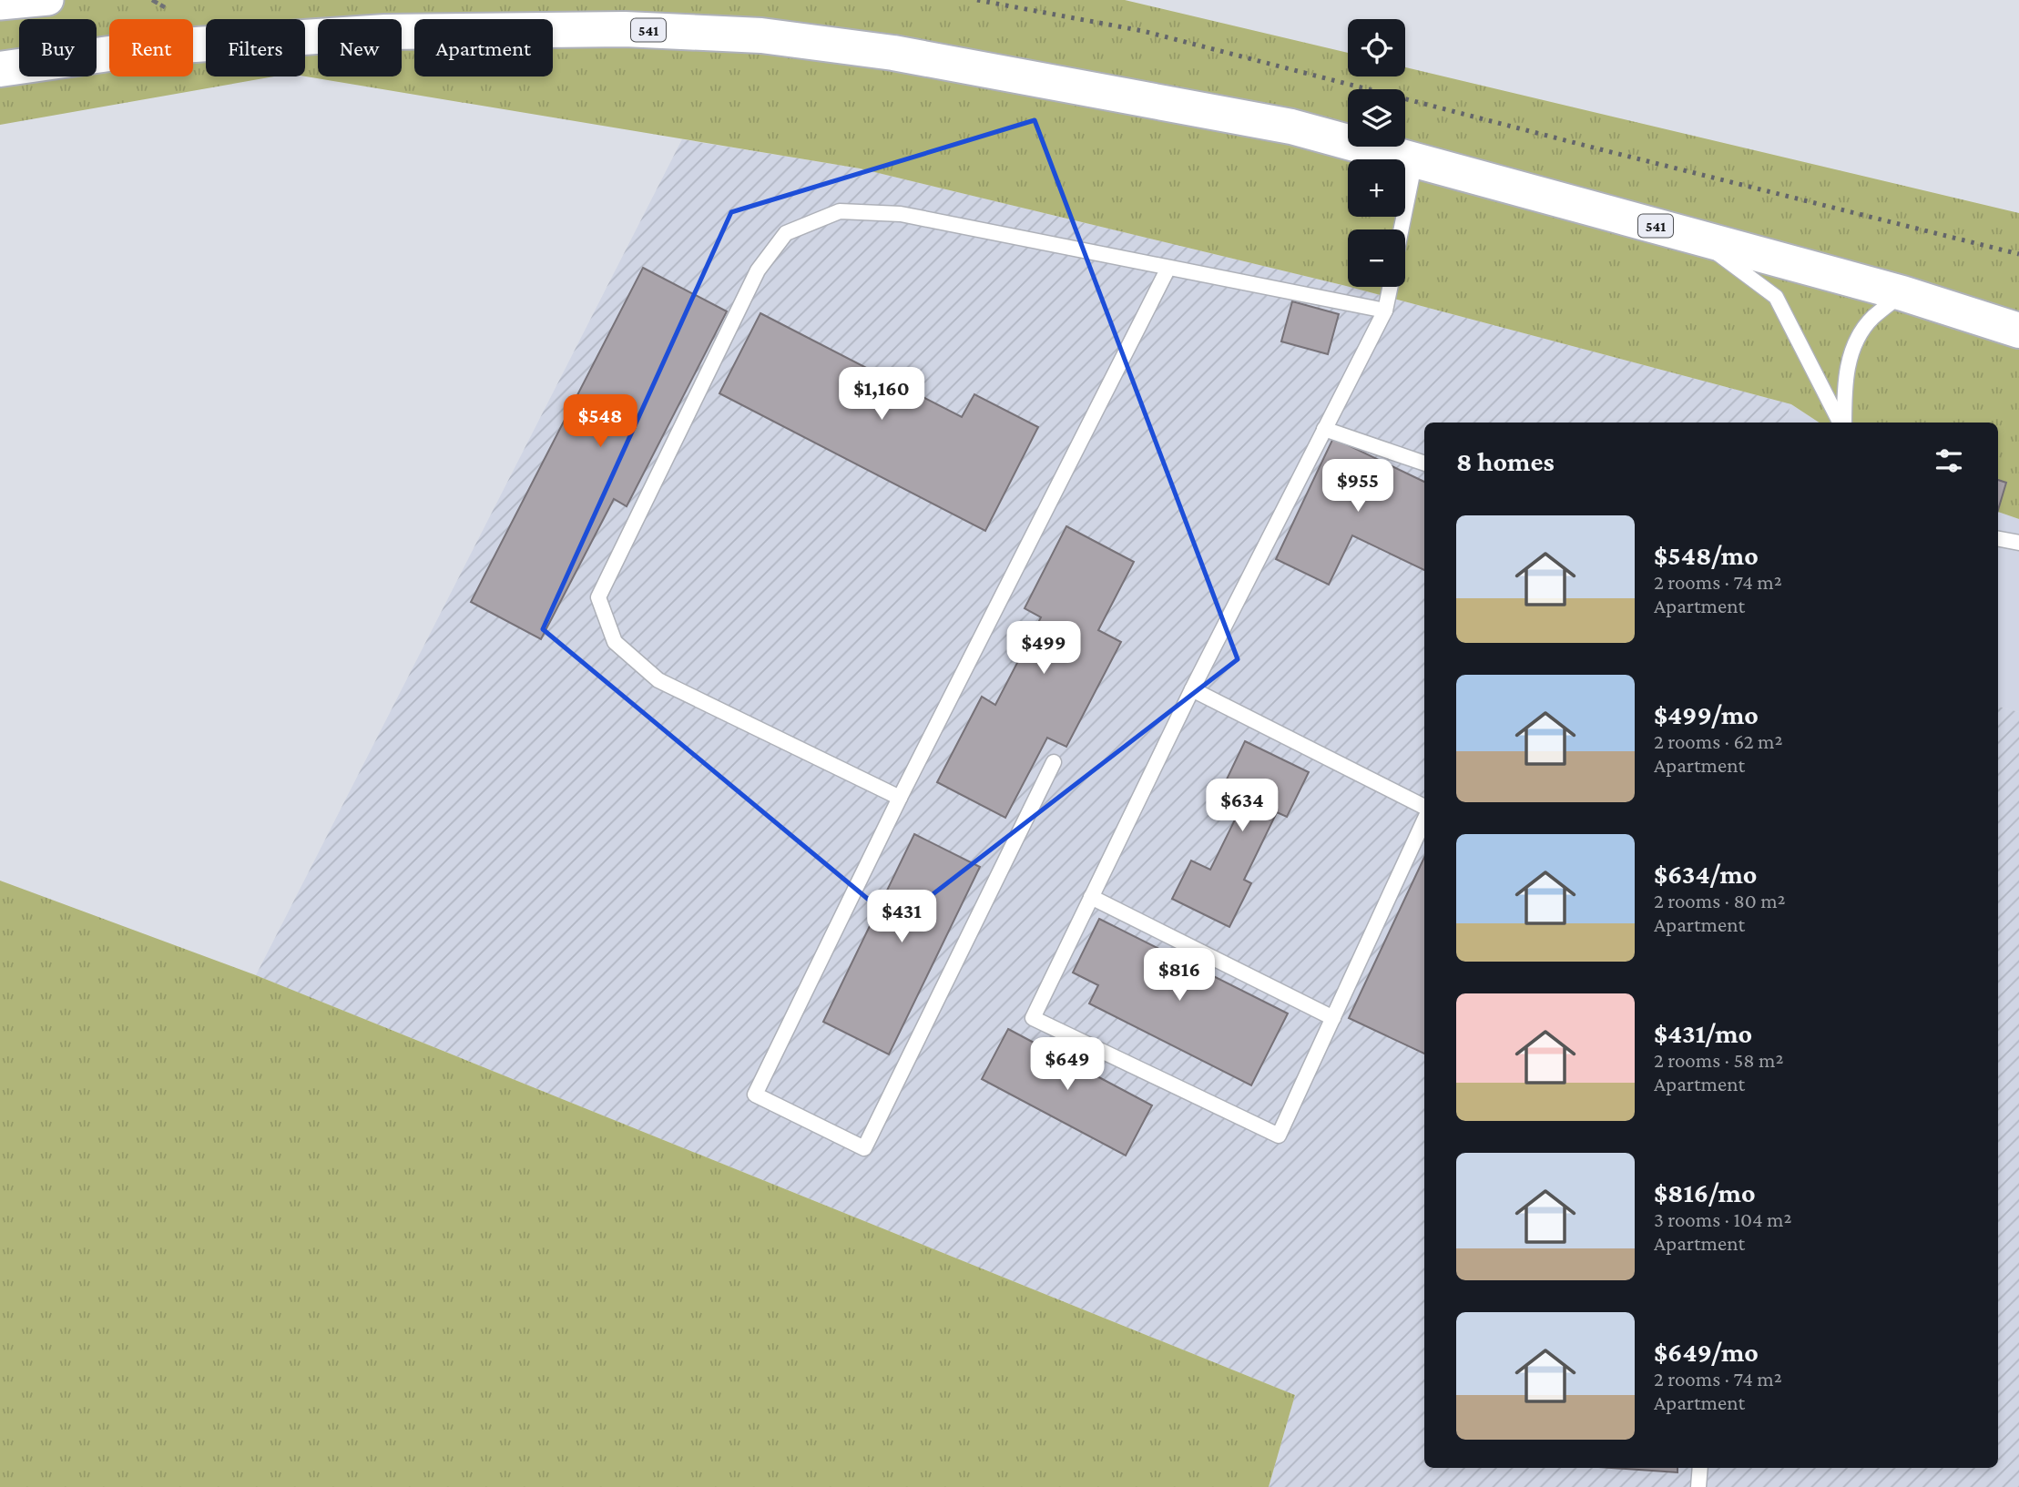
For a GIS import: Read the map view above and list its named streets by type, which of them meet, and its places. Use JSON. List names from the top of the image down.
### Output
{
  "streets": {
    "main road": ["541"]
  },
  "page": {
    "map_buttons": ["+", "−"],
    "chip": [
      "Buy",
      "Rent",
      "Filters",
      "New",
      "Apartment"
    ],
    "price": [
      "$1,160",
      "$548",
      "$955",
      "$499",
      "$634",
      "$431",
      "$816",
      "$649"
    ],
    "heading": "8 homes",
    "list": [
      {
        "name": "$548/mo",
        "note": "2 rooms · 74 m² · Apartment"
      },
      {
        "name": "$499/mo",
        "note": "2 rooms · 62 m² · Apartment"
      },
      {
        "name": "$634/mo",
        "note": "2 rooms · 80 m² · Apartment"
      },
      {
        "name": "$431/mo",
        "note": "2 rooms · 58 m² · Apartment"
      },
      {
        "name": "$816/mo",
        "note": "3 rooms · 104 m² · Apartment"
      },
      {
        "name": "$649/mo",
        "note": "2 rooms · 74 m² · Apartment"
      }
    ]
  }
}
